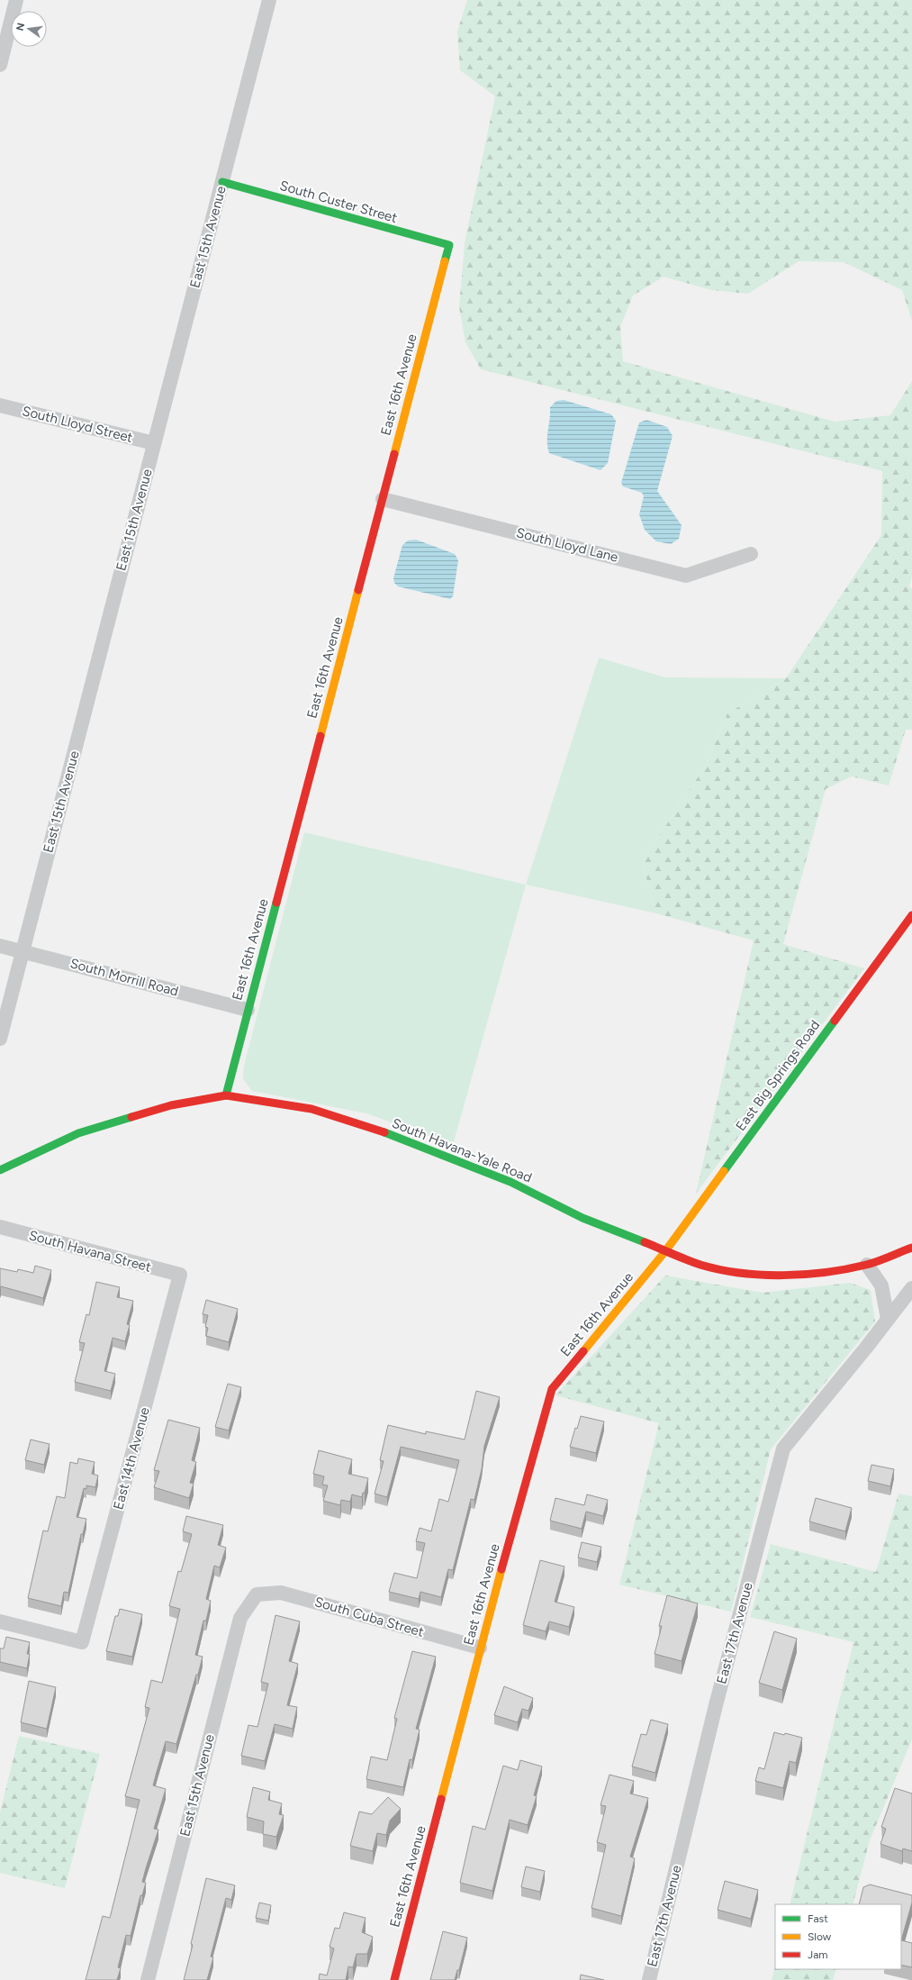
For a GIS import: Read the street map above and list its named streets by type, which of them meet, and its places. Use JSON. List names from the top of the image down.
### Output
{
  "streets": {
    "street": [
      "South Custer Street",
      "East 15th Avenue",
      "East 16th Avenue",
      "South Lloyd Street",
      "South Lloyd Lane",
      "South Morrill Road",
      "East Big Springs Road",
      "South Havana-Yale Road",
      "South Havana Street",
      "East 14th Avenue",
      "South Cuba Street",
      "East 17th Avenue"
    ]
  },
  "crossings": [
    ["South Custer Street", "East 15th Avenue"],
    ["South Custer Street", "East 16th Avenue"],
    ["East 15th Avenue", "South Lloyd Street"],
    ["East 15th Avenue", "South Morrill Road"],
    ["East 15th Avenue", "South Cuba Street"],
    ["East 16th Avenue", "South Lloyd Lane"],
    ["East 16th Avenue", "South Morrill Road"],
    ["East 16th Avenue", "East Big Springs Road"],
    ["East 16th Avenue", "South Havana-Yale Road"],
    ["East 16th Avenue", "South Cuba Street"],
    ["East Big Springs Road", "South Havana-Yale Road"],
    ["South Havana Street", "East 14th Avenue"]
  ],
  "legend": ["Fast", "Slow", "Jam"],
  "north": "left"
}
